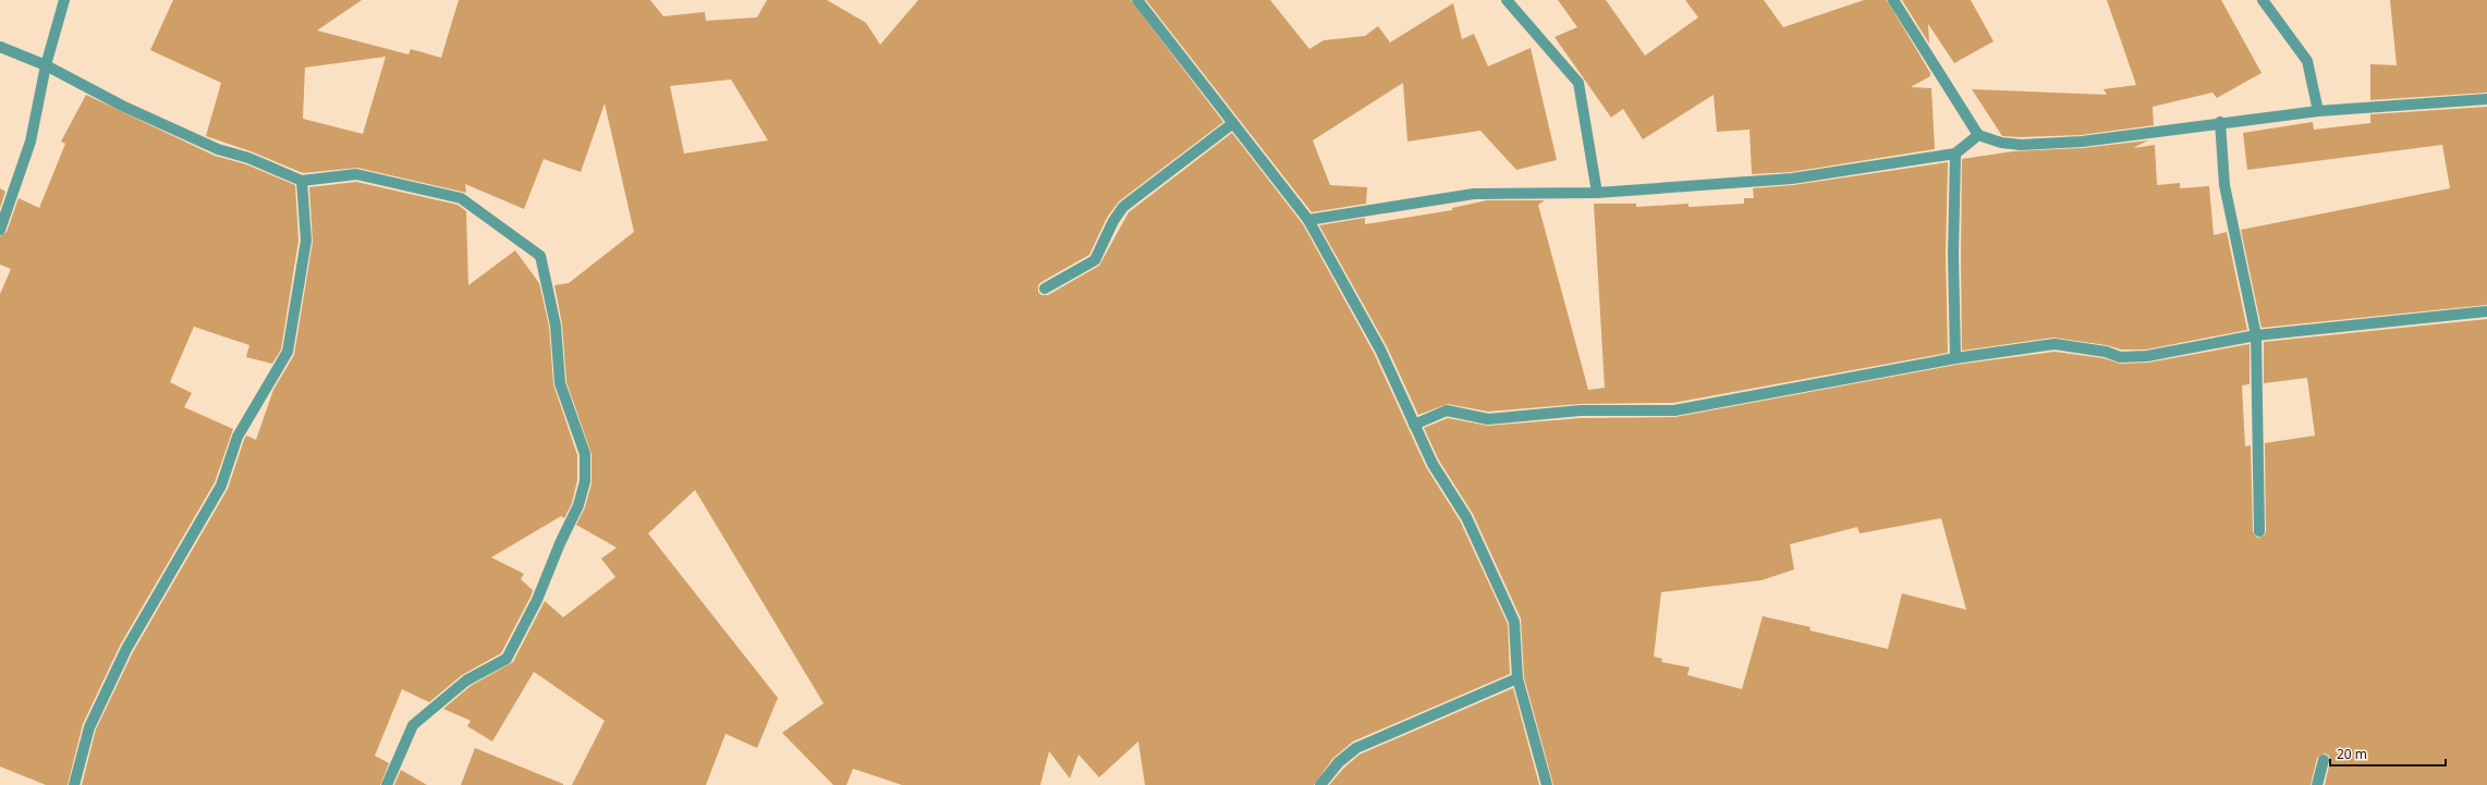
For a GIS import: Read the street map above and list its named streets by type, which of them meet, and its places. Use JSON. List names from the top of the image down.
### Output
{
  "scale_bar": "20 m"
}
